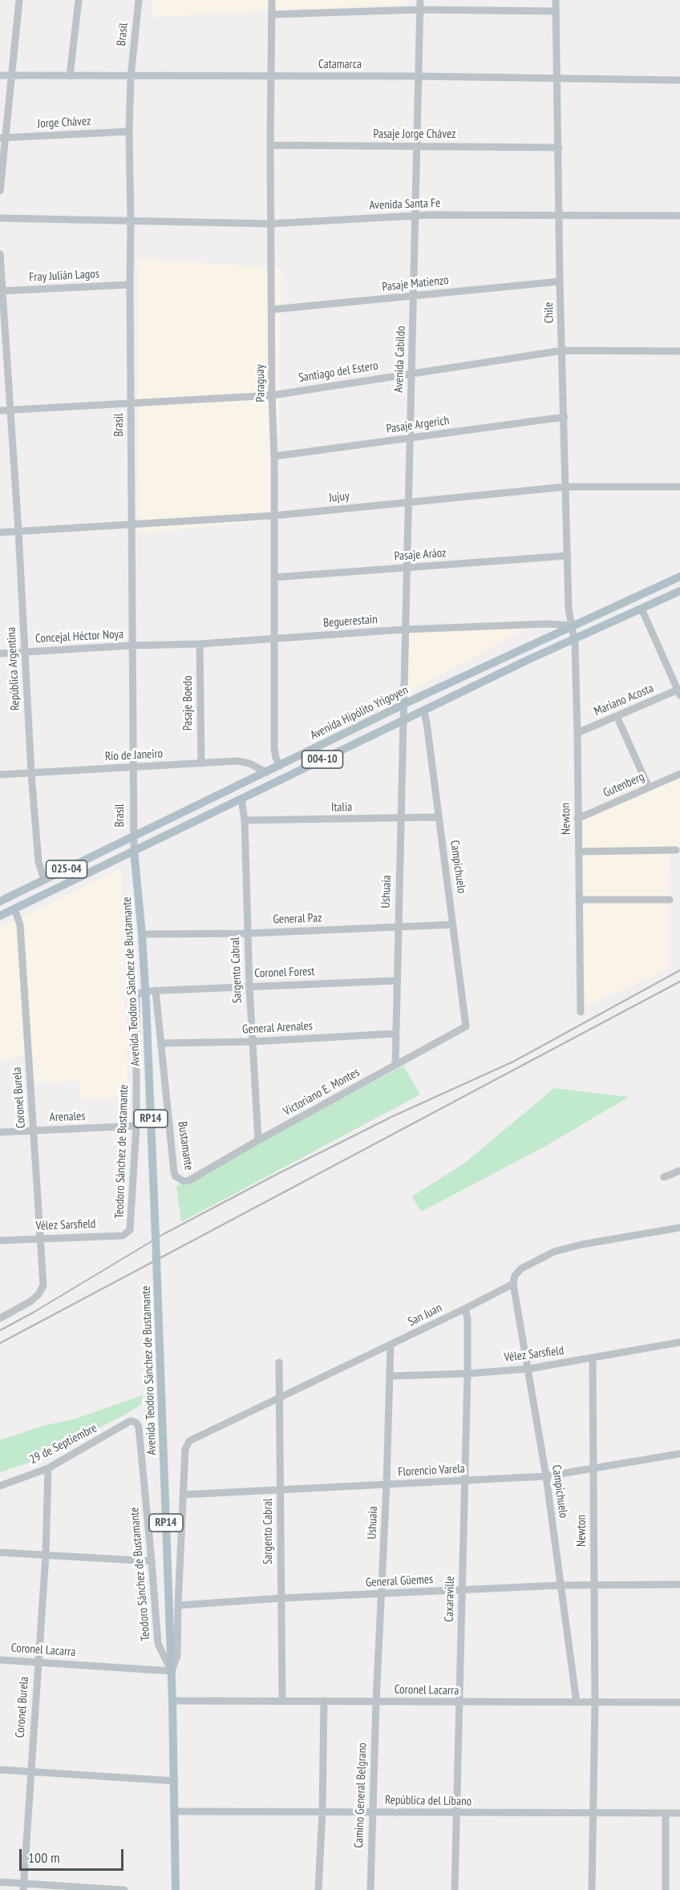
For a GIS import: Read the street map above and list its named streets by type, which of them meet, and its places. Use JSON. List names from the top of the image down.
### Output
{
  "streets": {
    "main road": [
      "Avenida Hipólito Yrigoyen",
      "004-10",
      "025-04",
      "Avenida Teodoro Sánchez de Bustamante",
      "RP14"
    ],
    "street": [
      "Brasil",
      "Catamarca",
      "Jorge Chávez",
      "Pasaje Jorge Chávez",
      "Avenida Santa Fe",
      "Fray Julián Lagos",
      "Pasaje Matienzo",
      "Chile",
      "Avenida Cabildo",
      "Santiago del Estero",
      "Paraguay",
      "Pasaje Argerich",
      "Jujuy",
      "Pasaje Aráoz",
      "Beguerestain",
      "Concejal Héctor Noya",
      "República Argentina",
      "Mariano Acosta",
      "Pasaje Boedo",
      "Río de Janeiro",
      "Gutenberg",
      "Italia",
      "Newton",
      "Campichuelo",
      "Ushuaia",
      "General Paz",
      "Sargento Cabral",
      "Coronel Forest",
      "General Arenales",
      "Victoriano E. Montes",
      "Coronel Burela",
      "Arenales",
      "Bustamante",
      "Teodoro Sánchez de Bustamante",
      "Vélez Sarsfield",
      "San Juan",
      "29 de Septiembre",
      "Florencio Varela",
      "General Güemes",
      "Caxaraville",
      "Coronel Lacarra",
      "Camino General Belgrano",
      "República del Líbano"
    ]
  },
  "crossings": [
    ["Brasil", "Catamarca"],
    ["Brasil", "Jorge Chávez"],
    ["Brasil", "Avenida Santa Fe"],
    ["Brasil", "Fray Julián Lagos"],
    ["Brasil", "Santiago del Estero"],
    ["Brasil", "Jujuy"],
    ["Brasil", "Beguerestain"],
    ["Brasil", "Concejal Héctor Noya"],
    ["Brasil", "Avenida Hipólito Yrigoyen"],
    ["Brasil", "Río de Janeiro"],
    ["Brasil", "004-10"],
    ["Brasil", "025-04"],
    ["Brasil", "Avenida Teodoro Sánchez de Bustamante"],
    ["Catamarca", "Chile"],
    ["Catamarca", "Avenida Cabildo"],
    ["Catamarca", "Paraguay"],
    ["Pasaje Jorge Chávez", "Chile"],
    ["Pasaje Jorge Chávez", "Avenida Cabildo"],
    ["Pasaje Jorge Chávez", "Paraguay"],
    ["Avenida Santa Fe", "Chile"],
    ["Avenida Santa Fe", "Avenida Cabildo"],
    ["Avenida Santa Fe", "Paraguay"],
    ["Fray Julián Lagos", "República Argentina"],
    ["Pasaje Matienzo", "Chile"],
    ["Pasaje Matienzo", "Avenida Cabildo"],
    ["Pasaje Matienzo", "Paraguay"],
    ["Chile", "Santiago del Estero"],
    ["Chile", "Pasaje Argerich"],
    ["Chile", "Jujuy"],
    ["Chile", "Pasaje Aráoz"],
    ["Chile", "Beguerestain"],
    ["Chile", "Avenida Hipólito Yrigoyen"],
    ["Chile", "Newton"],
    ["Avenida Cabildo", "Santiago del Estero"],
    ["Avenida Cabildo", "Pasaje Argerich"],
    ["Avenida Cabildo", "Jujuy"],
    ["Avenida Cabildo", "Pasaje Aráoz"],
    ["Avenida Cabildo", "Beguerestain"],
    ["Avenida Cabildo", "Avenida Hipólito Yrigoyen"],
    ["Avenida Cabildo", "004-10"],
    ["Avenida Cabildo", "Ushuaia"],
    ["Santiago del Estero", "Paraguay"],
    ["Santiago del Estero", "República Argentina"],
    ["Paraguay", "Pasaje Argerich"],
    ["Paraguay", "Jujuy"],
    ["Paraguay", "Pasaje Aráoz"],
    ["Paraguay", "Beguerestain"],
    ["Paraguay", "Avenida Hipólito Yrigoyen"],
    ["Jujuy", "República Argentina"],
    ["Beguerestain", "Concejal Héctor Noya"],
    ["Beguerestain", "Pasaje Boedo"],
    ["Beguerestain", "Avenida Hipólito Yrigoyen"],
    ["Beguerestain", "Newton"],
    ["Concejal Héctor Noya", "República Argentina"],
    ["República Argentina", "Avenida Hipólito Yrigoyen"],
    ["República Argentina", "Río de Janeiro"],
    ["Mariano Acosta", "Newton"],
    ["Pasaje Boedo", "Río de Janeiro"],
    ["Avenida Hipólito Yrigoyen", "Río de Janeiro"],
    ["Avenida Hipólito Yrigoyen", "Newton"],
    ["004-10", "Newton"],
    ["004-10", "Campichuelo"],
    ["004-10", "025-04"],
    ["004-10", "Ushuaia"],
    ["004-10", "Sargento Cabral"],
    ["004-10", "Avenida Teodoro Sánchez de Bustamante"],
    ["Gutenberg", "Newton"],
    ["Italia", "Campichuelo"],
    ["Italia", "Ushuaia"],
    ["Italia", "Sargento Cabral"],
    ["Newton", "Vélez Sarsfield"],
    ["Newton", "Florencio Varela"],
    ["Newton", "General Güemes"],
    ["Newton", "Coronel Lacarra"],
    ["Campichuelo", "General Paz"],
    ["Campichuelo", "Victoriano E. Montes"],
    ["Campichuelo", "Vélez Sarsfield"],
    ["Campichuelo", "San Juan"],
    ["Campichuelo", "Florencio Varela"],
    ["Campichuelo", "General Güemes"],
    ["Campichuelo", "Coronel Lacarra"],
    ["025-04", "Avenida Teodoro Sánchez de Bustamante"],
    ["025-04", "Coronel Burela"],
    ["Ushuaia", "General Paz"],
    ["Ushuaia", "Coronel Forest"],
    ["Ushuaia", "General Arenales"],
    ["Ushuaia", "Victoriano E. Montes"],
    ["Ushuaia", "Vélez Sarsfield"],
    ["Ushuaia", "San Juan"],
    ["Ushuaia", "Florencio Varela"],
    ["Ushuaia", "General Güemes"],
    ["Ushuaia", "Coronel Lacarra"],
    ["Ushuaia", "Camino General Belgrano"],
    ["General Paz", "Sargento Cabral"],
    ["General Paz", "Avenida Teodoro Sánchez de Bustamante"],
    ["Sargento Cabral", "Coronel Forest"],
    ["Sargento Cabral", "General Arenales"],
    ["Sargento Cabral", "Victoriano E. Montes"],
    ["Sargento Cabral", "San Juan"],
    ["Sargento Cabral", "Florencio Varela"],
    ["Sargento Cabral", "General Güemes"],
    ["Sargento Cabral", "Coronel Lacarra"],
    ["Coronel Forest", "Avenida Teodoro Sánchez de Bustamante"],
    ["Coronel Forest", "Bustamante"],
    ["Coronel Forest", "Teodoro Sánchez de Bustamante"],
    ["Avenida Teodoro Sánchez de Bustamante", "Teodoro Sánchez de Bustamante"],
    ["Avenida Teodoro Sánchez de Bustamante", "Coronel Lacarra"],
    ["Avenida Teodoro Sánchez de Bustamante", "República del Líbano"],
    ["General Arenales", "Bustamante"],
    ["Victoriano E. Montes", "Bustamante"],
    ["Coronel Burela", "Arenales"],
    ["Coronel Burela", "Vélez Sarsfield"],
    ["Coronel Burela", "29 de Septiembre"],
    ["Coronel Burela", "Coronel Lacarra"],
    ["Arenales", "Teodoro Sánchez de Bustamante"],
    ["Teodoro Sánchez de Bustamante", "Vélez Sarsfield"],
    ["Teodoro Sánchez de Bustamante", "29 de Septiembre"],
    ["Teodoro Sánchez de Bustamante", "Coronel Lacarra"],
    ["Vélez Sarsfield", "Caxaraville"],
    ["San Juan", "Florencio Varela"],
    ["San Juan", "Caxaraville"],
    ["Florencio Varela", "Caxaraville"],
    ["General Güemes", "Caxaraville"],
    ["Caxaraville", "Coronel Lacarra"],
    ["Caxaraville", "República del Líbano"],
    ["Coronel Lacarra", "Camino General Belgrano"],
    ["Camino General Belgrano", "República del Líbano"]
  ],
  "scale_bar": "100 m"
}
